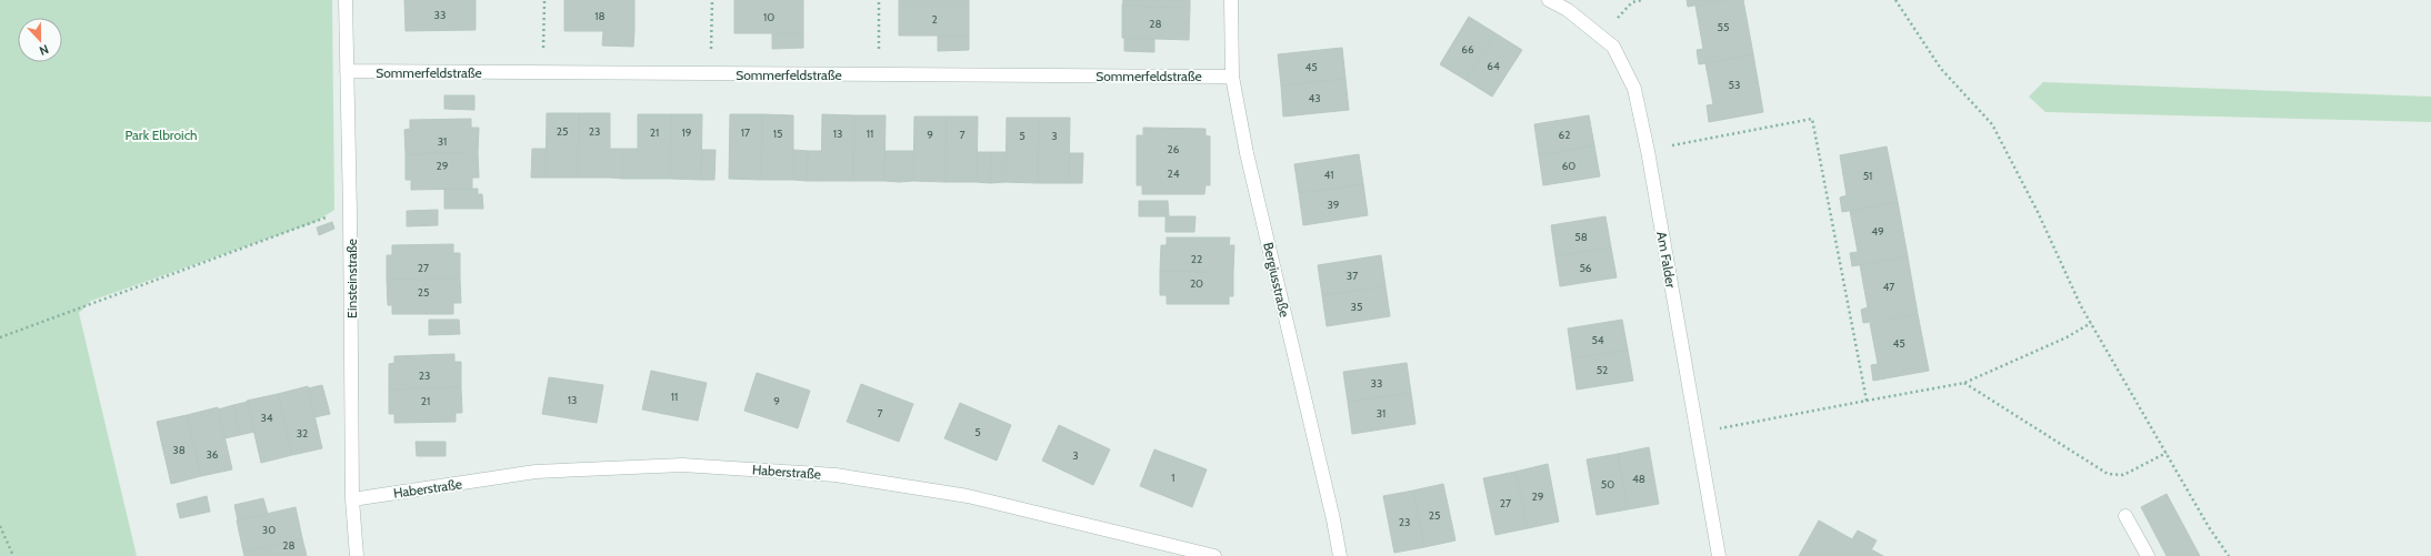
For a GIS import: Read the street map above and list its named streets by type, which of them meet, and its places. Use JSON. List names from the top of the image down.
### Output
{
  "streets": {
    "street": [
      "Sommerfeldstraße",
      "Am Falder",
      "Einsteinstraße",
      "Bergiusstraße",
      "Haberstraße"
    ]
  },
  "crossings": [
    ["Sommerfeldstraße", "Einsteinstraße"],
    ["Sommerfeldstraße", "Bergiusstraße"],
    ["Einsteinstraße", "Haberstraße"]
  ],
  "parks": ["Park Elbroich"],
  "house_numbers": [
    "33",
    "18",
    "10",
    "2",
    "28",
    "55",
    "66",
    "64",
    "45",
    "53",
    "43",
    "25",
    "23",
    "21",
    "19",
    "17",
    "15",
    "13",
    "11",
    "9",
    "7",
    "62",
    "5",
    "3",
    "31",
    "26",
    "29",
    "60",
    "24",
    "41",
    "51",
    "39",
    "49",
    "58",
    "22",
    "27",
    "56",
    "37",
    "20",
    "47",
    "25",
    "35",
    "54",
    "45",
    "52",
    "23",
    "33",
    "11",
    "13",
    "21",
    "9",
    "7",
    "31",
    "34",
    "5",
    "32",
    "38",
    "36",
    "3",
    "1",
    "48",
    "50",
    "29",
    "27",
    "25",
    "23",
    "30",
    "28"
  ],
  "north": "bottom"
}
